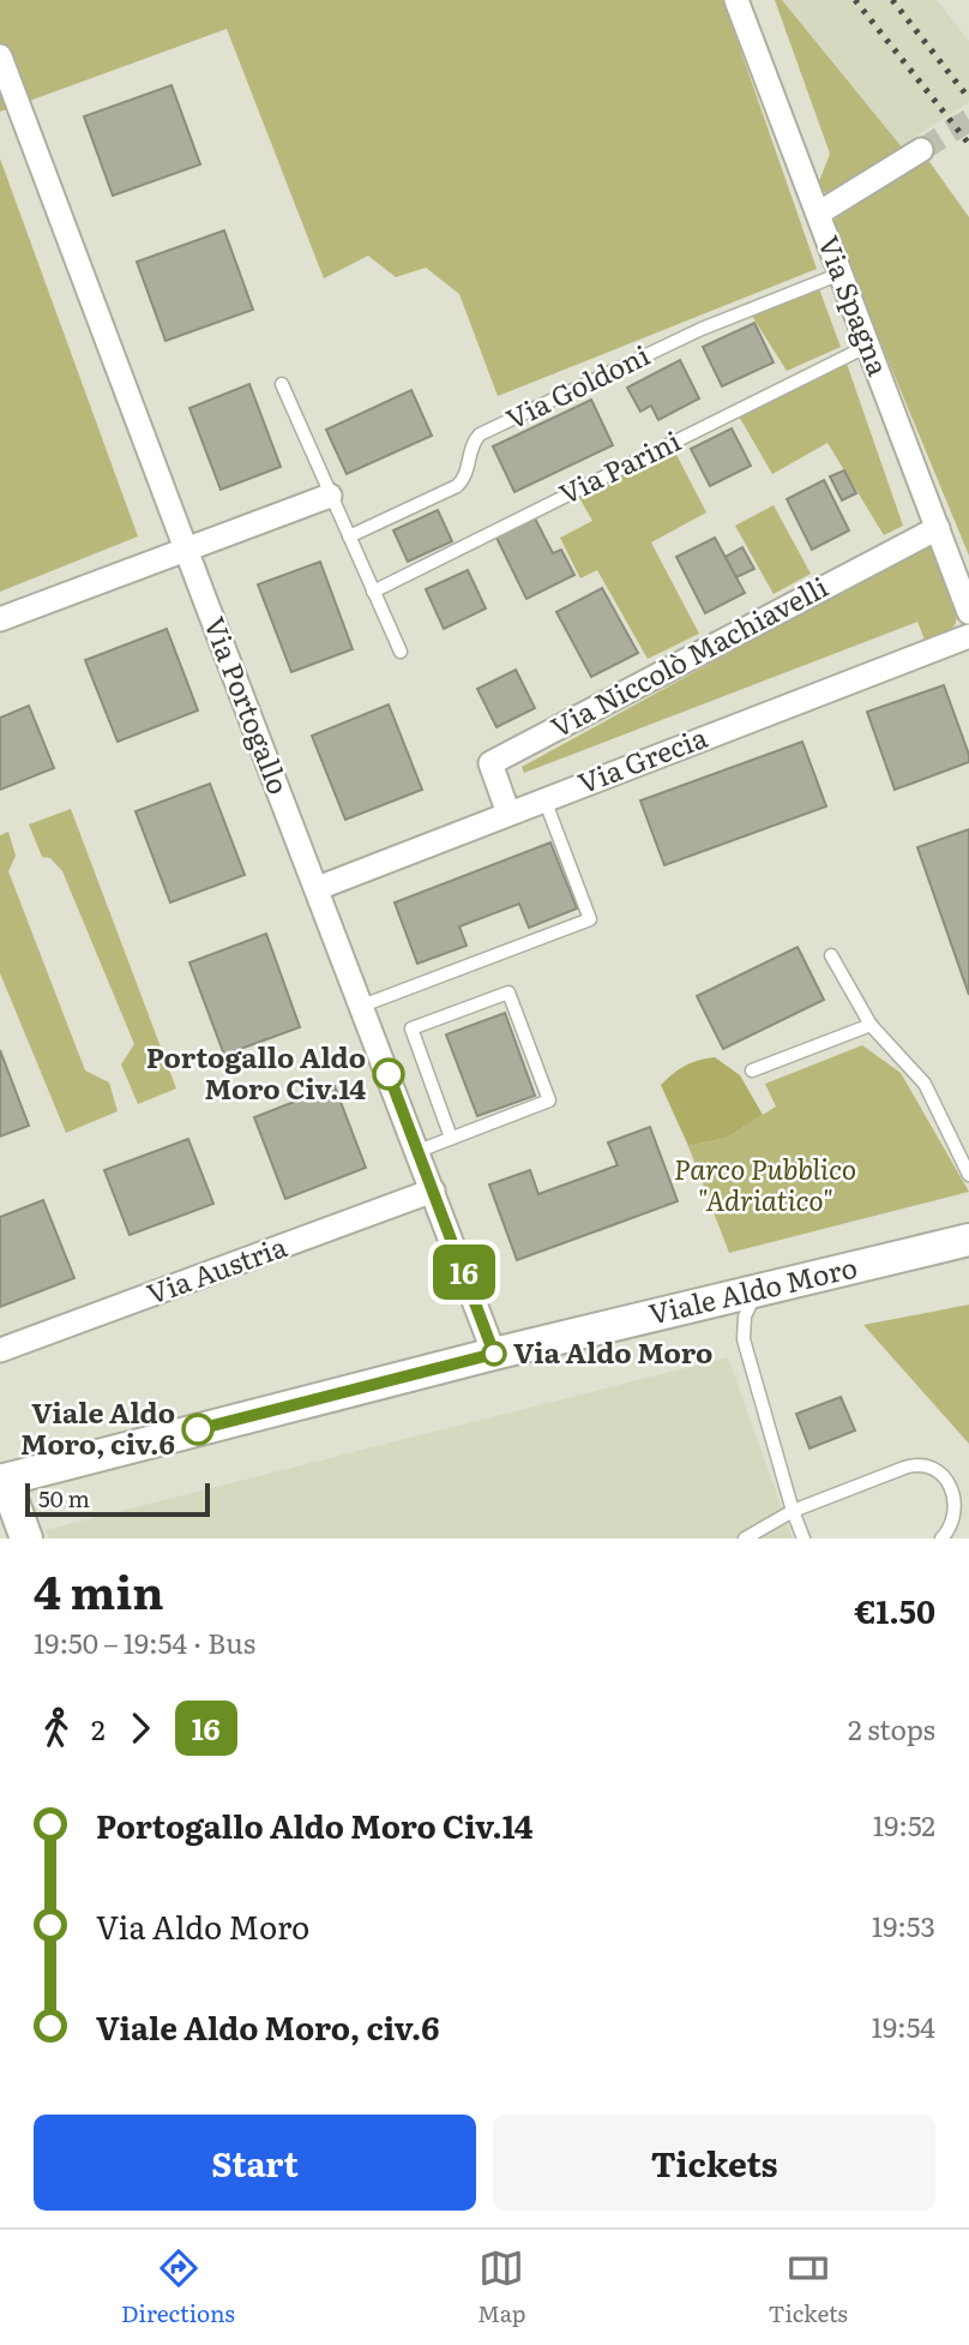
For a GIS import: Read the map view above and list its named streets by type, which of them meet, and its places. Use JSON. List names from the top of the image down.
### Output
{
  "streets": {
    "street": [
      "Via Spagna",
      "Via Niccolò Machiavelli",
      "Via Portogallo",
      "Via Grecia",
      "Via Austria",
      "Viale Aldo Moro"
    ],
    "lane": ["Via Goldoni", "Via Parini"]
  },
  "crossings": [
    ["Via Spagna", "Via Goldoni"],
    ["Via Spagna", "Via Parini"],
    ["Via Spagna", "Via Niccolò Machiavelli"],
    ["Via Niccolò Machiavelli", "Via Grecia"],
    ["Via Portogallo", "Via Grecia"],
    ["Via Portogallo", "Via Austria"],
    ["Via Portogallo", "Viale Aldo Moro"]
  ],
  "parks": ["Parco Pubblico \"Adriatico\""],
  "places": ["Portogallo Aldo Moro Civ.14", "Via Aldo Moro", "Viale Aldo Moro, civ.6"],
  "lines": ["bus line 16"],
  "scale_bar": "50 m",
  "page": {
    "on_map": "16",
    "scale": "50 m",
    "heading": ["4 min", "19:50 – 19:54 · Bus", "€1.50"],
    "legs": ["2", "16", "2 stops"],
    "list": [
      {
        "name": "Portogallo Aldo Moro Civ.14",
        "value": "19:52"
      },
      {
        "name": "Via Aldo Moro",
        "value": "19:53"
      },
      {
        "name": "Viale Aldo Moro, civ.6",
        "value": "19:54"
      }
    ],
    "buttons": ["Start", "Tickets"],
    "tabs": ["Directions", "Map", "Tickets"]
  }
}
